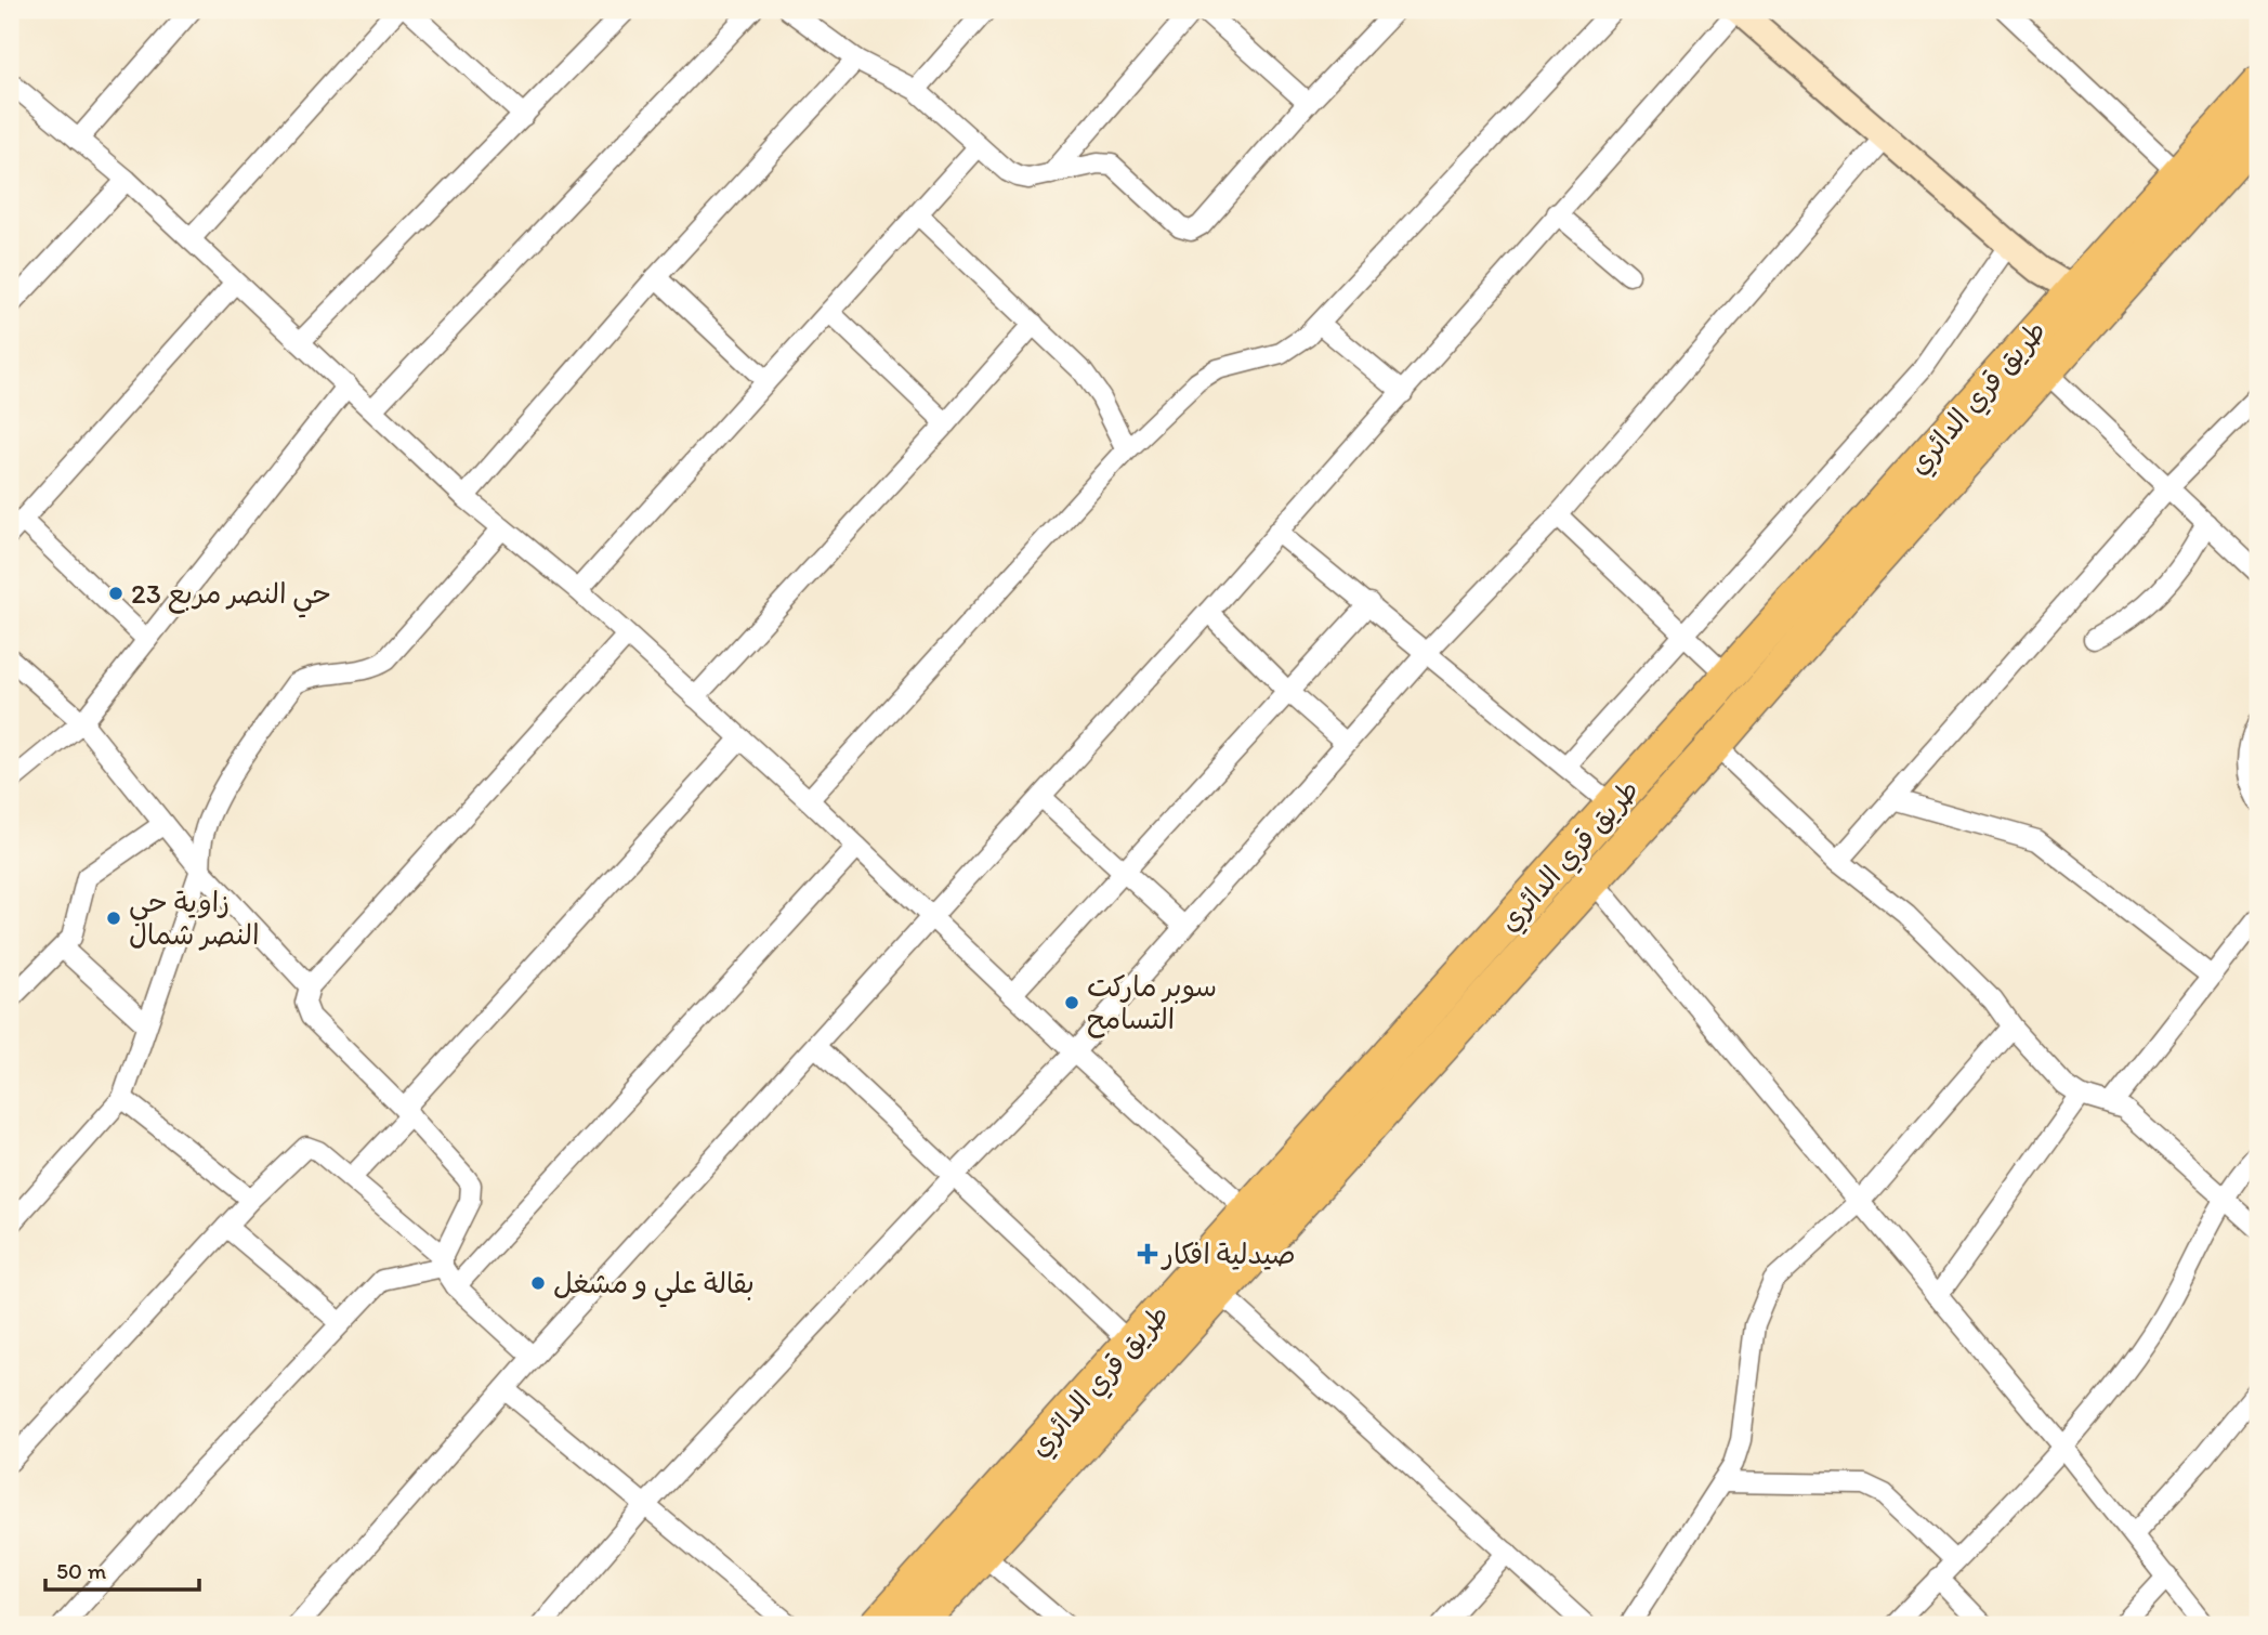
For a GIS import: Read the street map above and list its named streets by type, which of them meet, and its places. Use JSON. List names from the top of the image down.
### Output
{
  "streets": {
    "highway": ["طريق قري الدائري"]
  },
  "places": {
    "other": [
      "حي النصر مربع 23",
      "زاوية حي النصر شمال",
      "سوبر ماركت التسامح",
      "بقالة علي و مشغل"
    ],
    "health": ["صيدلية افكار"]
  },
  "scale_bar": "50 m"
}
